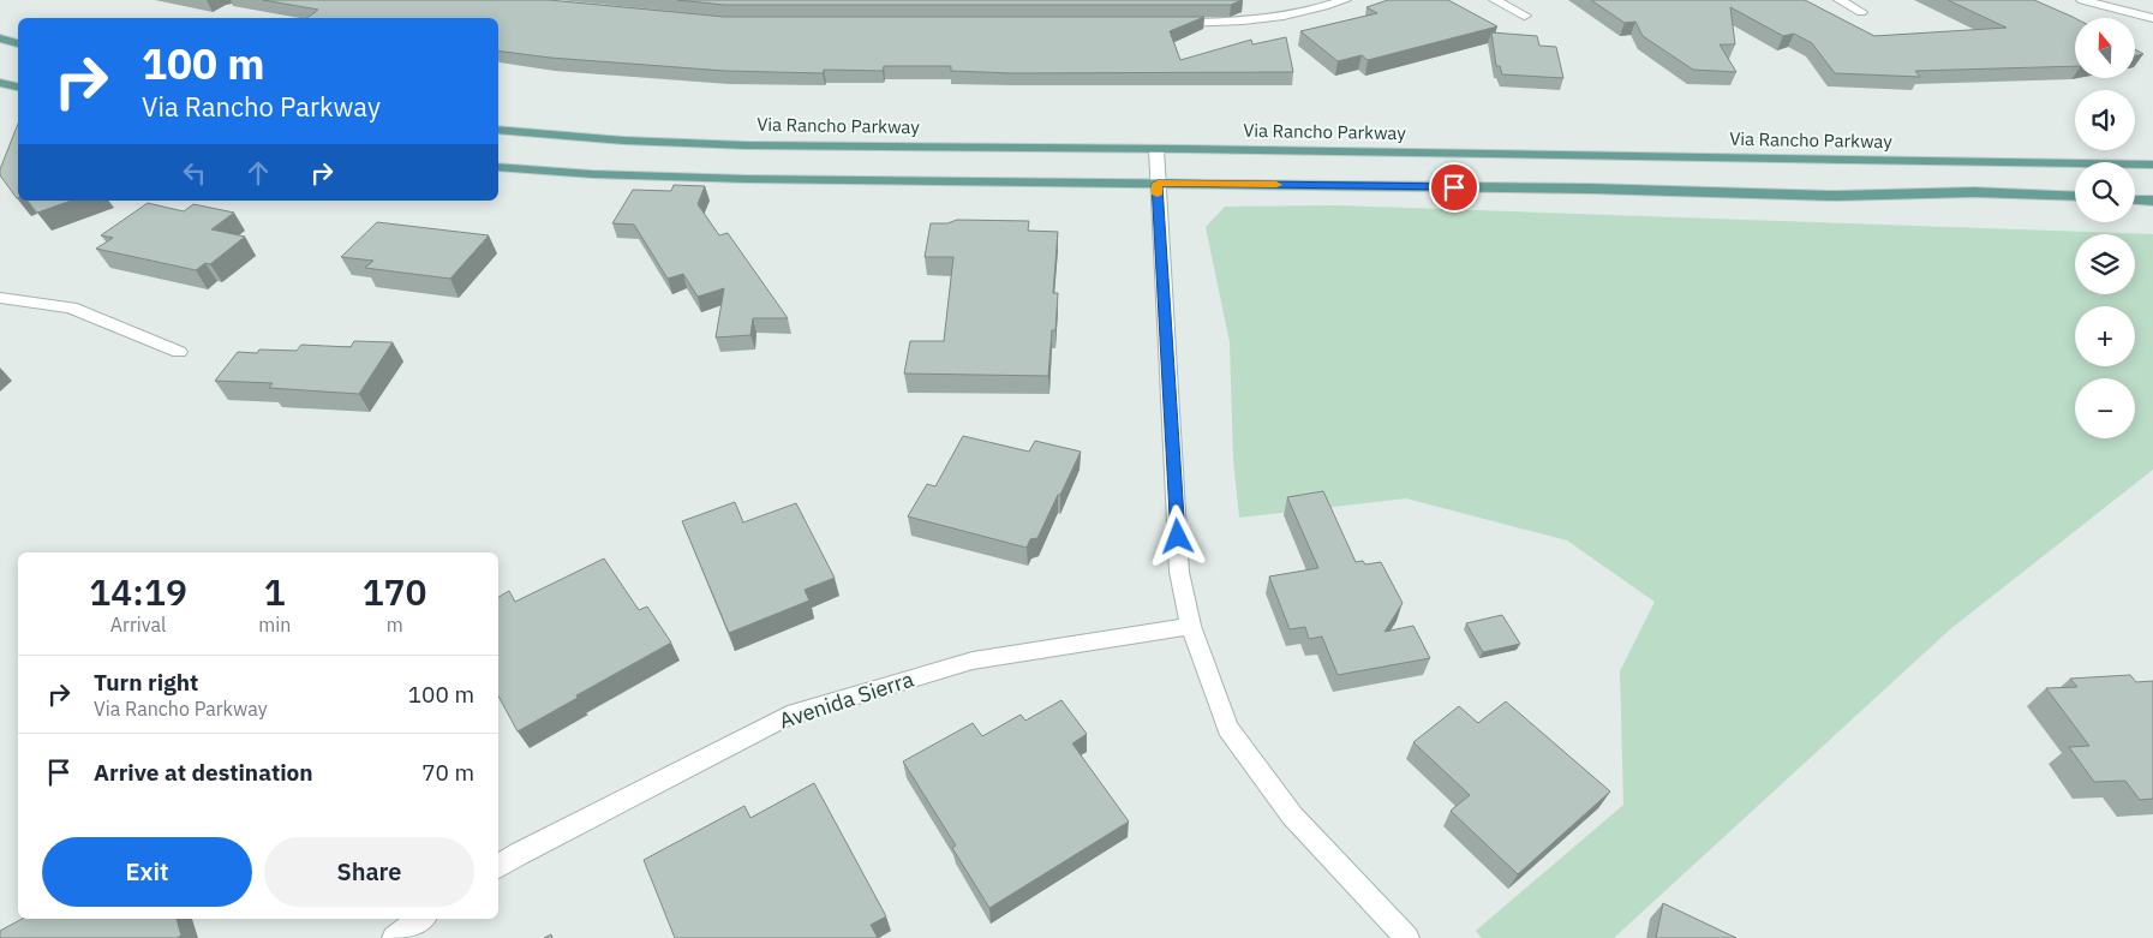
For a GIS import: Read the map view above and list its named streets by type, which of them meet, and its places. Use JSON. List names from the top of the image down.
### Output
{
  "streets": {
    "main road": ["Via Rancho Parkway"],
    "street": ["Avenida Sierra"]
  },
  "north": "top",
  "page": {
    "map_buttons": ["+", "−"],
    "turn": ["100 m", "Via Rancho Parkway"],
    "eta": [
      "14:19",
      "Arrival",
      "1",
      "min",
      "170",
      "m"
    ],
    "list": [
      {
        "name": "Turn right",
        "note": "Via Rancho Parkway",
        "value": "100 m"
      },
      {
        "name": "Arrive at destination",
        "value": "70 m"
      }
    ],
    "buttons": ["Exit", "Share"]
  }
}
